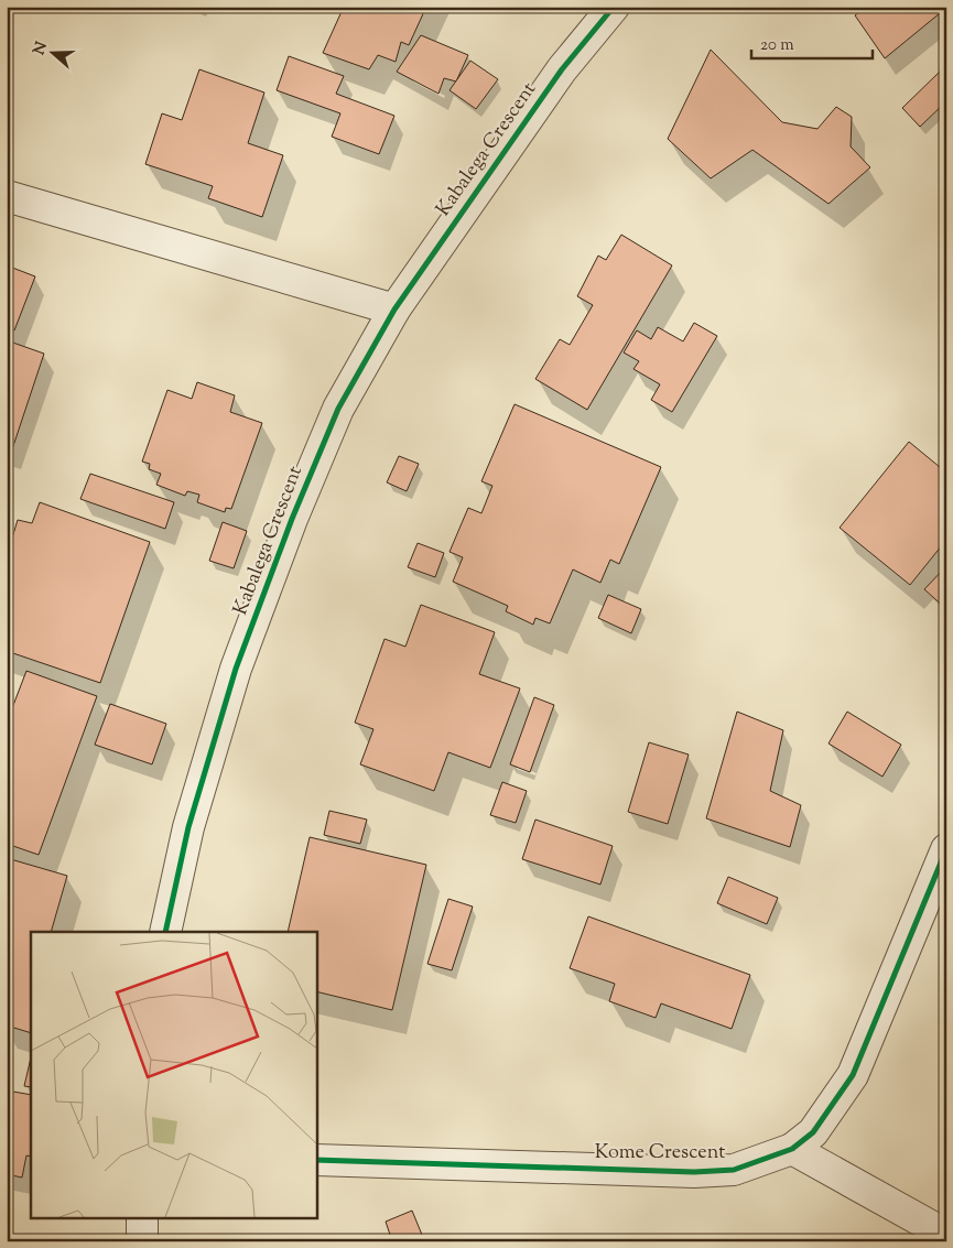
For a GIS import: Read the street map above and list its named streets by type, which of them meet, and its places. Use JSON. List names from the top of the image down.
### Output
{
  "streets": {
    "street": ["Kabalega Crescent", "Kome Crescent"]
  },
  "scale_bar": "20 m",
  "north": "left"
}
